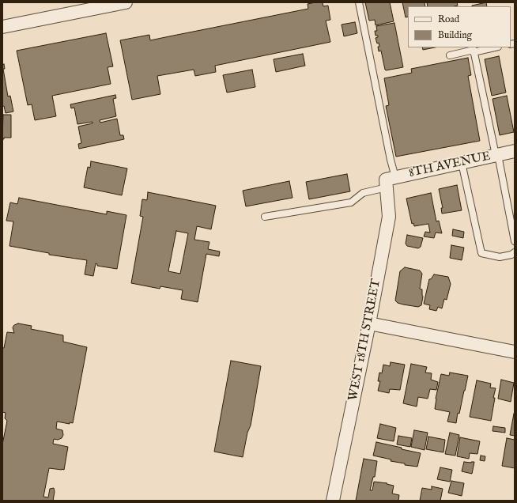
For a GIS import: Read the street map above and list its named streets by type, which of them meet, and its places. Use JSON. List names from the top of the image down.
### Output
{
  "streets": {
    "street": ["8TH AVENUE", "WEST 18TH STREET"]
  },
  "crossings": [
    ["8TH AVENUE", "WEST 18TH STREET"]
  ],
  "legend": ["Road", "Building"]
}
